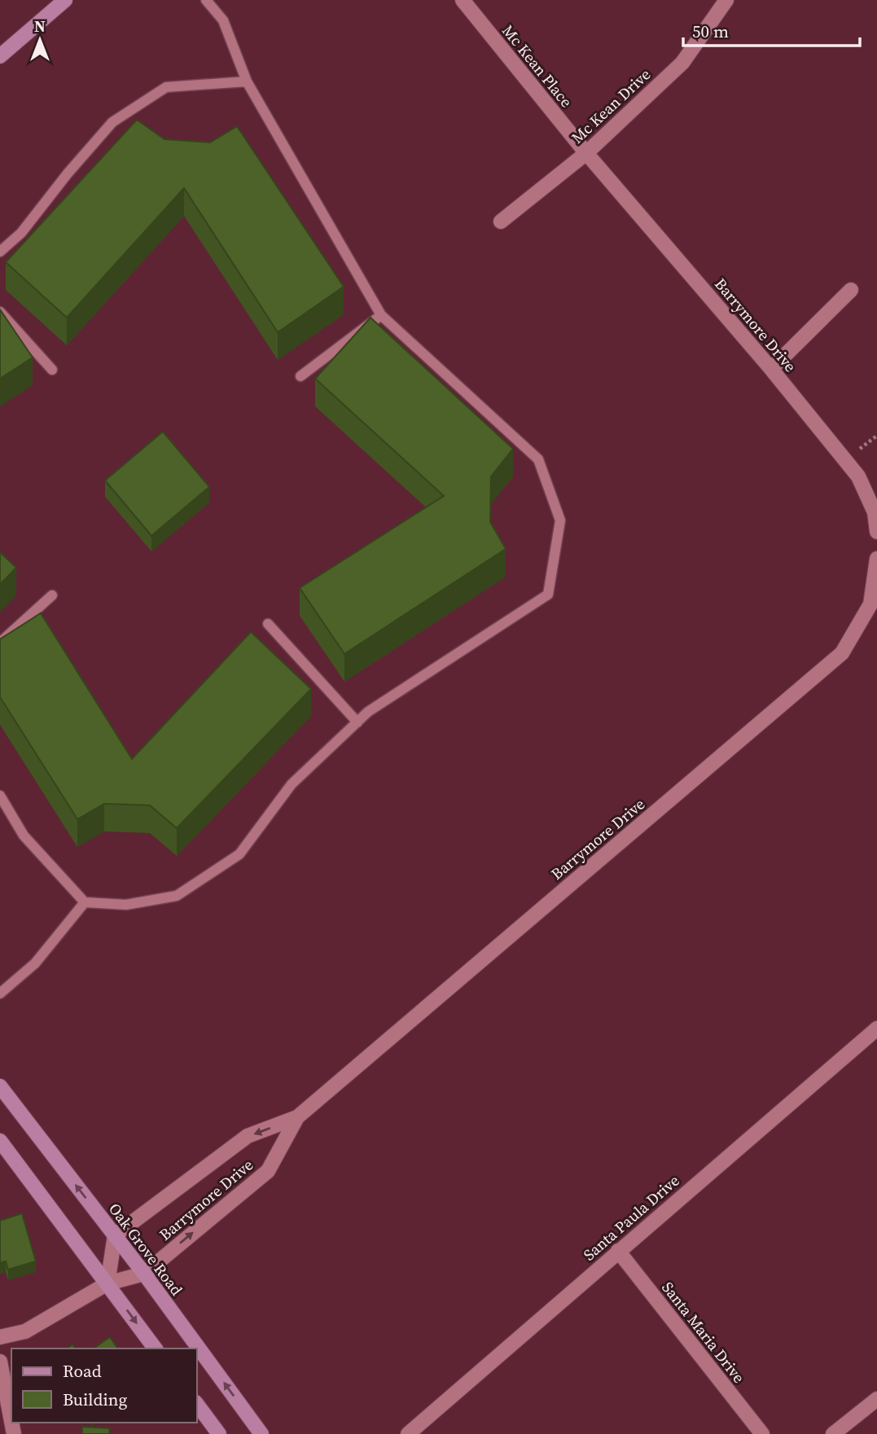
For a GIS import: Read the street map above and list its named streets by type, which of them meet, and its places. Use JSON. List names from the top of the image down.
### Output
{
  "streets": {
    "main road": ["Oak Grove Road"],
    "street": [
      "Mc Kean Place",
      "Mc Kean Drive",
      "Barrymore Drive",
      "Santa Paula Drive",
      "Santa Maria Drive"
    ]
  },
  "crossings": [
    ["Mc Kean Place", "Mc Kean Drive"],
    ["Mc Kean Place", "Barrymore Drive"],
    ["Mc Kean Drive", "Barrymore Drive"],
    ["Barrymore Drive", "Oak Grove Road"],
    ["Santa Paula Drive", "Santa Maria Drive"]
  ],
  "legend": ["Road", "Building"],
  "scale_bar": "50 m",
  "north": "top"
}
